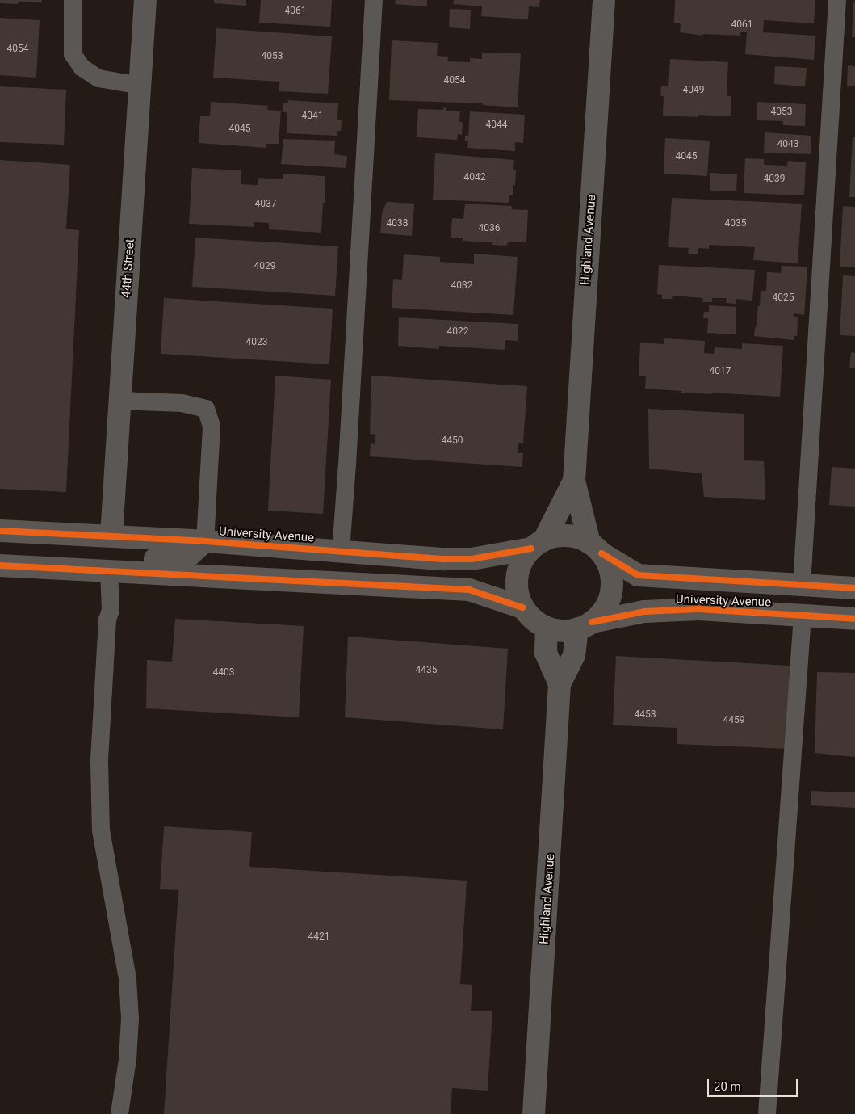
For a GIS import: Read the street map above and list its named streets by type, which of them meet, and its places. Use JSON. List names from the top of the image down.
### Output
{
  "streets": {
    "main road": ["University Avenue"],
    "street": ["Highland Avenue", "44th Street"]
  },
  "crossings": [
    ["Highland Avenue", "University Avenue"],
    ["44th Street", "University Avenue"]
  ],
  "house_numbers": [
    "4061",
    "4061",
    "4054",
    "4053",
    "4054",
    "4049",
    "4053",
    "4041",
    "4044",
    "4045",
    "4043",
    "4045",
    "4042",
    "4039",
    "4037",
    "4038",
    "4035",
    "4036",
    "4029",
    "4032",
    "4025",
    "4022",
    "4023",
    "4017",
    "4450",
    "4435",
    "4403",
    "4453",
    "4459",
    "4421"
  ],
  "scale_bar": "20 m"
}
